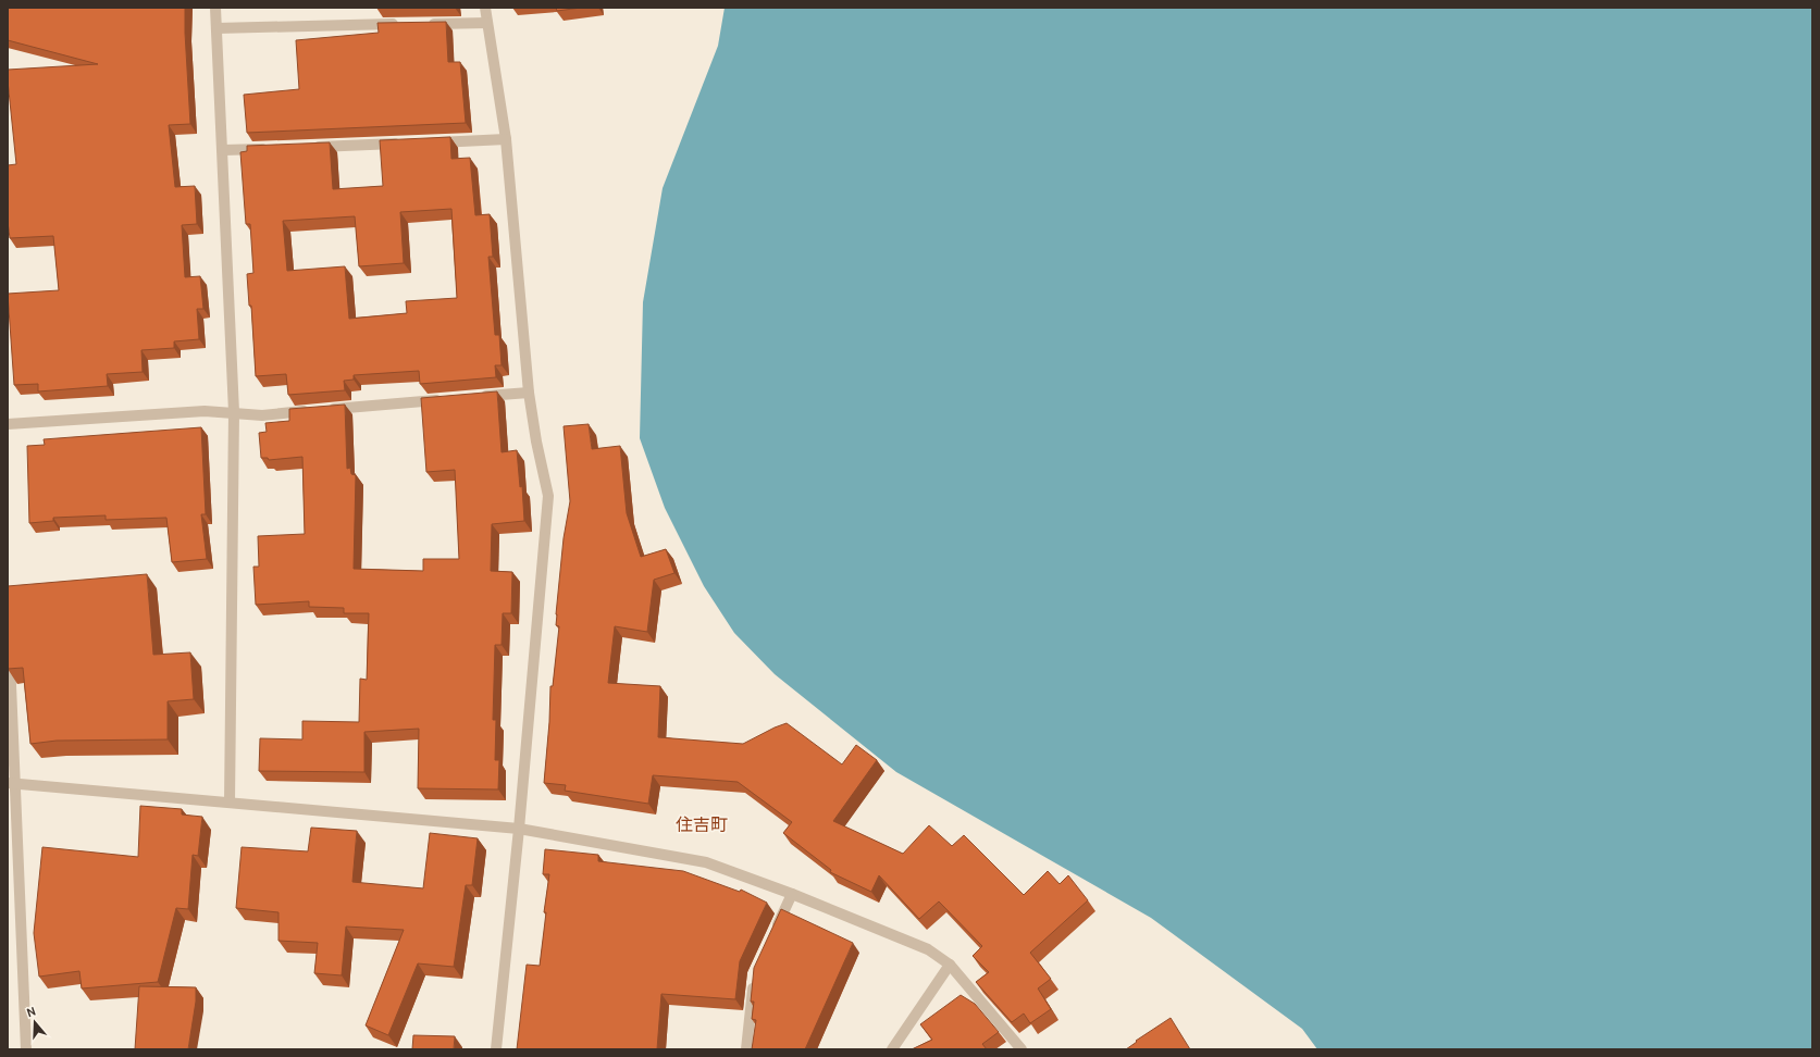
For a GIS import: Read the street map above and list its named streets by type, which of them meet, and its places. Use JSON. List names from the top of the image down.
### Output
{
  "districts": ["住吉町"],
  "north": "top"
}
